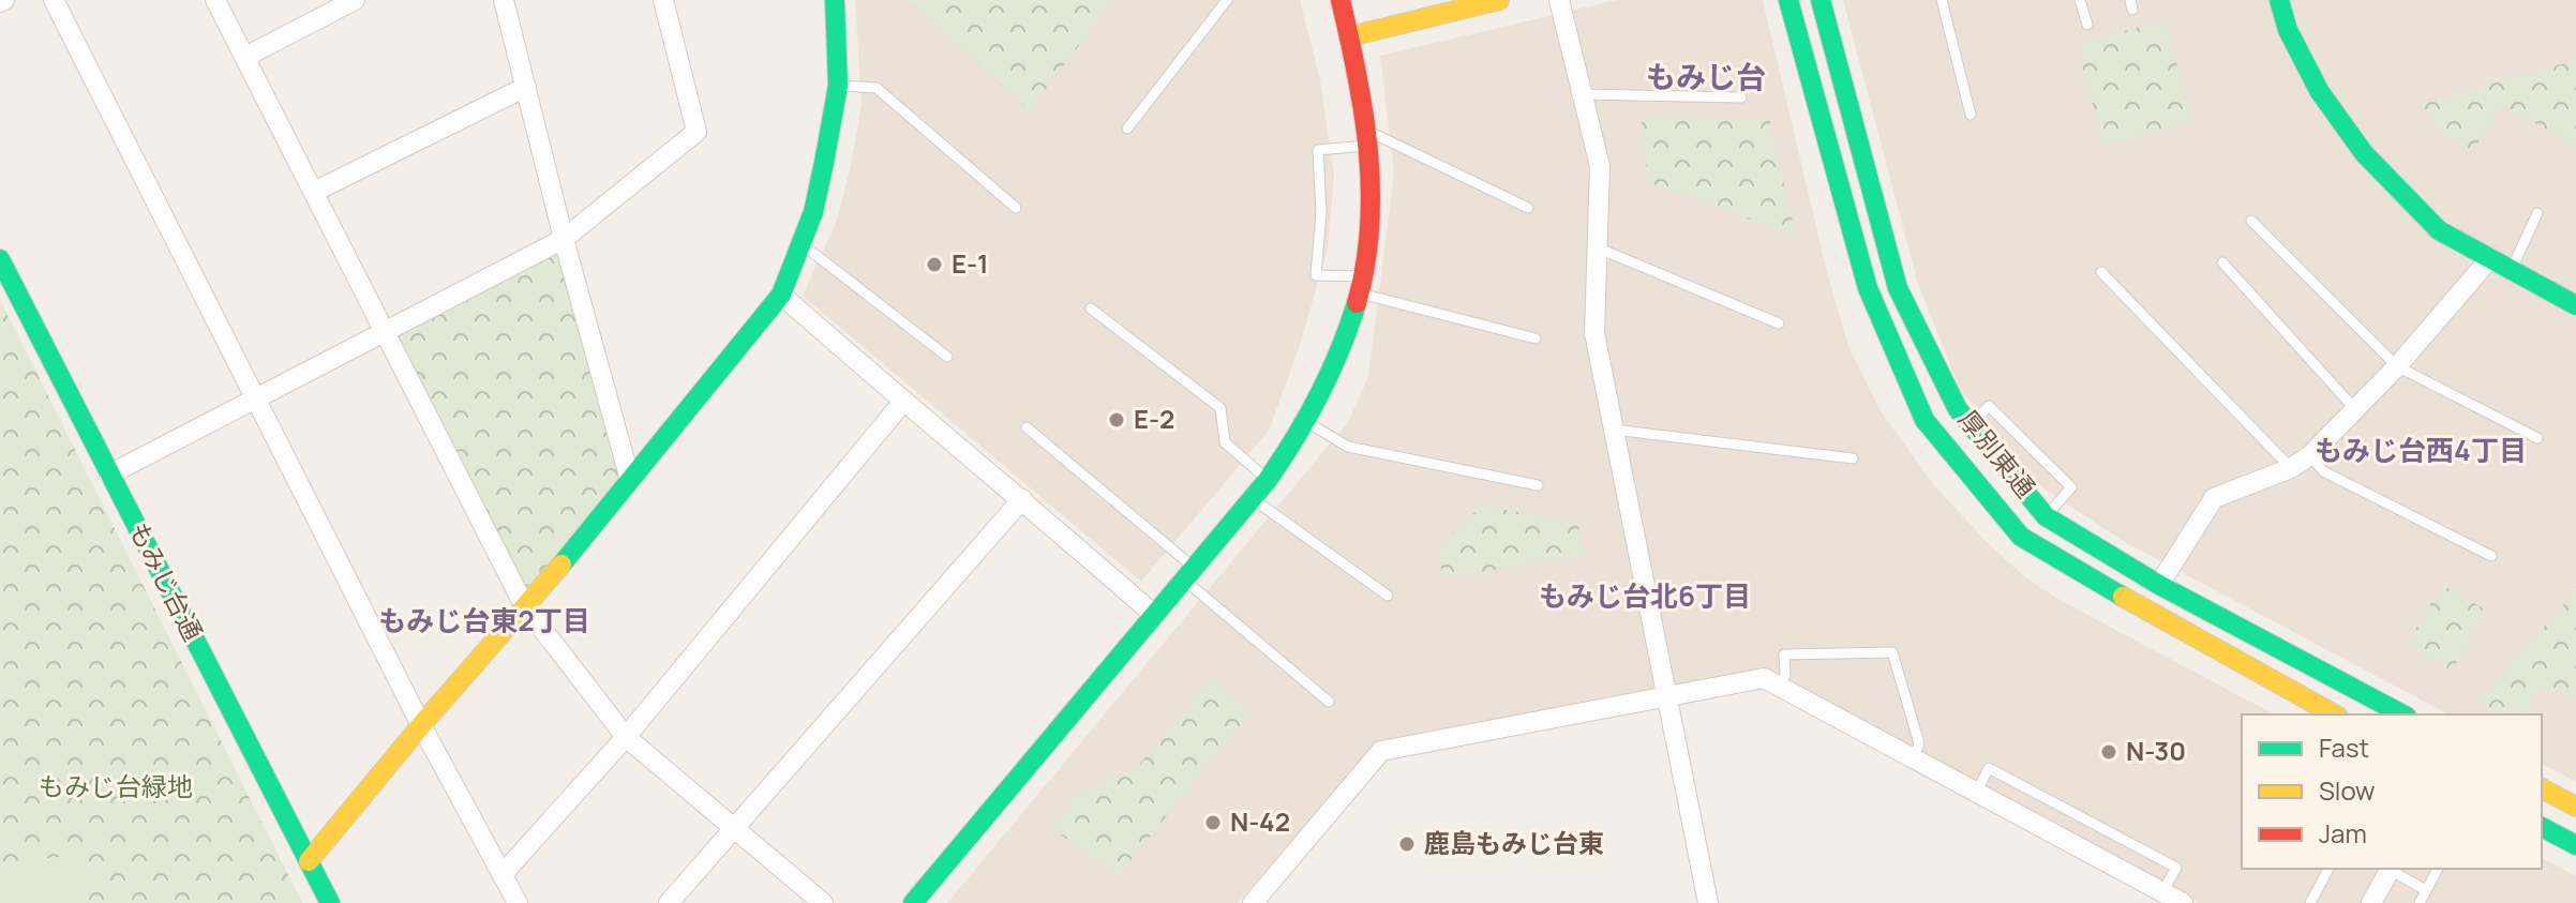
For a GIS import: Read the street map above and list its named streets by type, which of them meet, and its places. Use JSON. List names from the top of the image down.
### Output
{
  "streets": {
    "street": ["厚別東通", "もみじ台通"]
  },
  "districts": [
    "もみじ台",
    "もみじ台西4丁目",
    "もみじ台北6丁目",
    "もみじ台東2丁目"
  ],
  "parks": ["もみじ台緑地"],
  "places": [
    "E-1",
    "E-2",
    "N-30",
    "N-42",
    "鹿島もみじ台東"
  ],
  "legend": ["Fast", "Slow", "Jam"]
}
